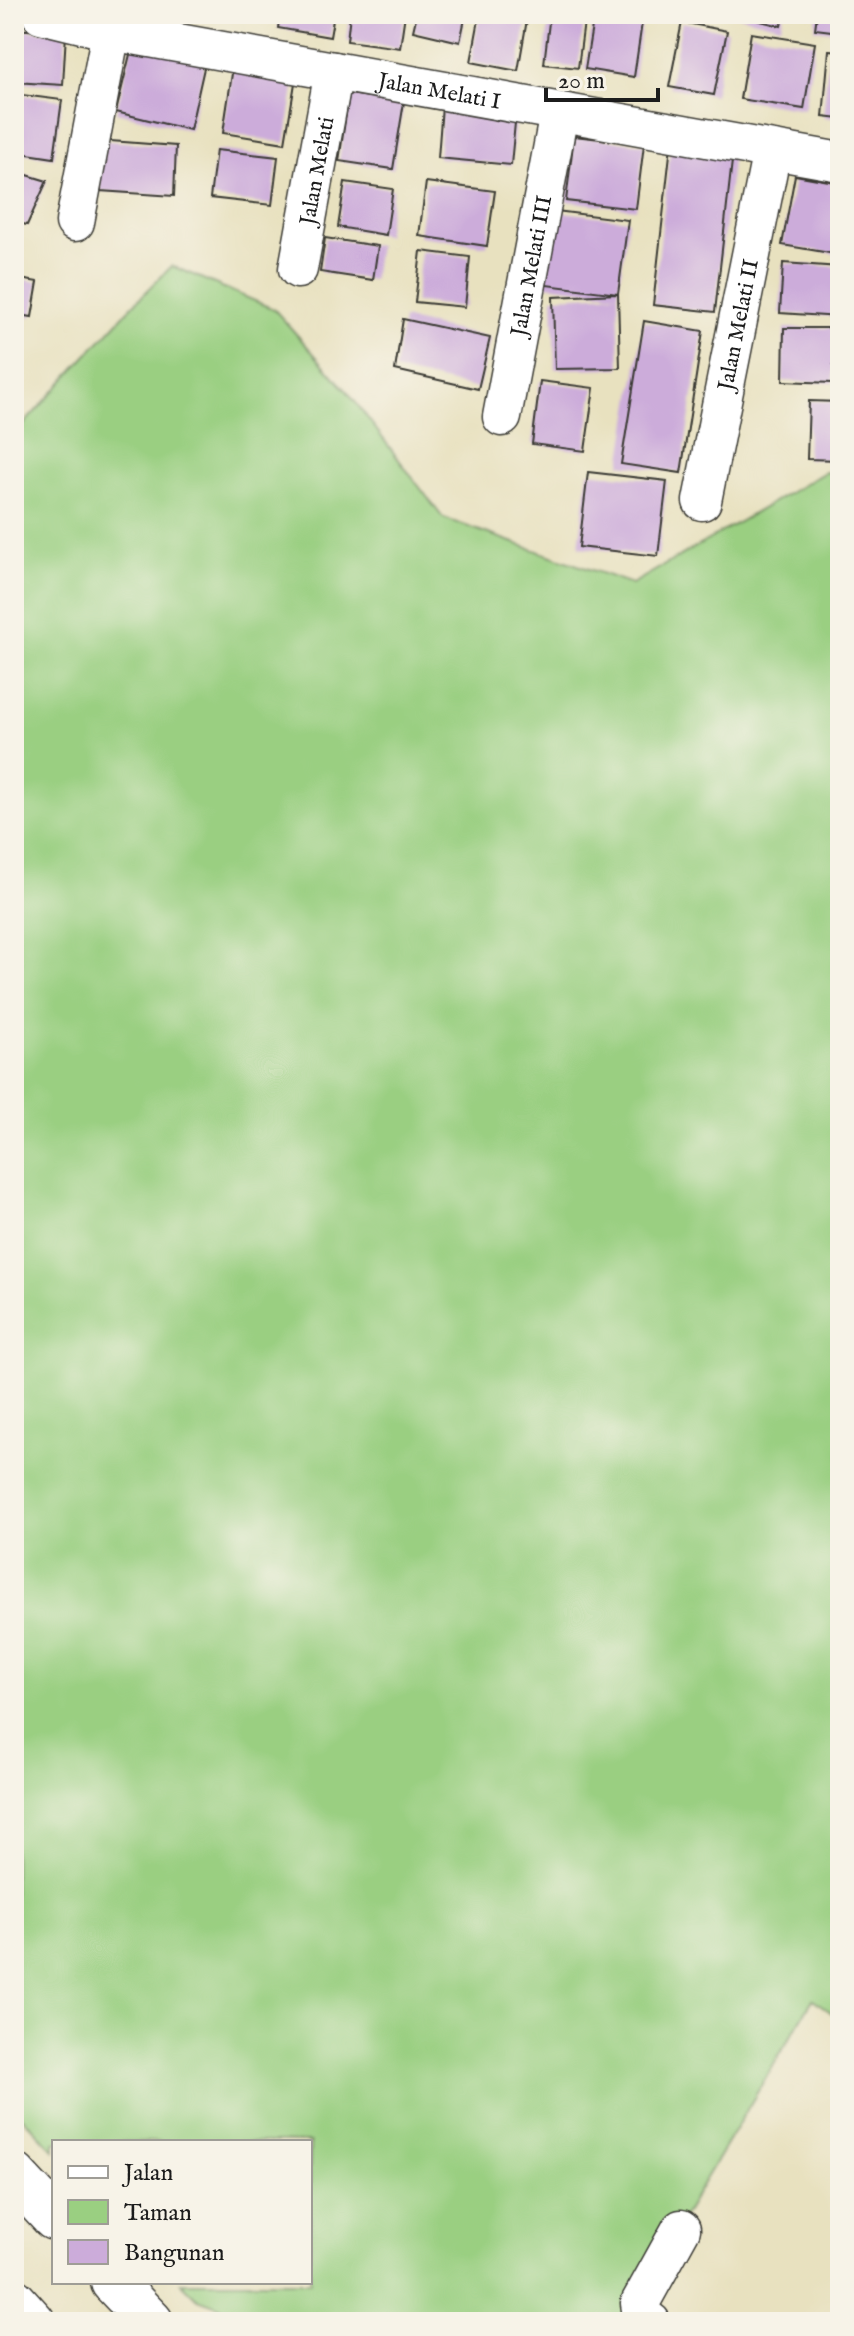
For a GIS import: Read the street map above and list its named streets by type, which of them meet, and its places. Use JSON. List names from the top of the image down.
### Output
{
  "streets": {
    "street": [
      "Jalan Melati I",
      "Jalan Melati",
      "Jalan Melati III",
      "Jalan Melati II"
    ]
  },
  "crossings": [
    ["Jalan Melati I", "Jalan Melati"],
    ["Jalan Melati I", "Jalan Melati III"],
    ["Jalan Melati I", "Jalan Melati II"]
  ],
  "legend": ["Jalan", "Taman", "Bangunan"],
  "scale_bar": "20 m"
}
